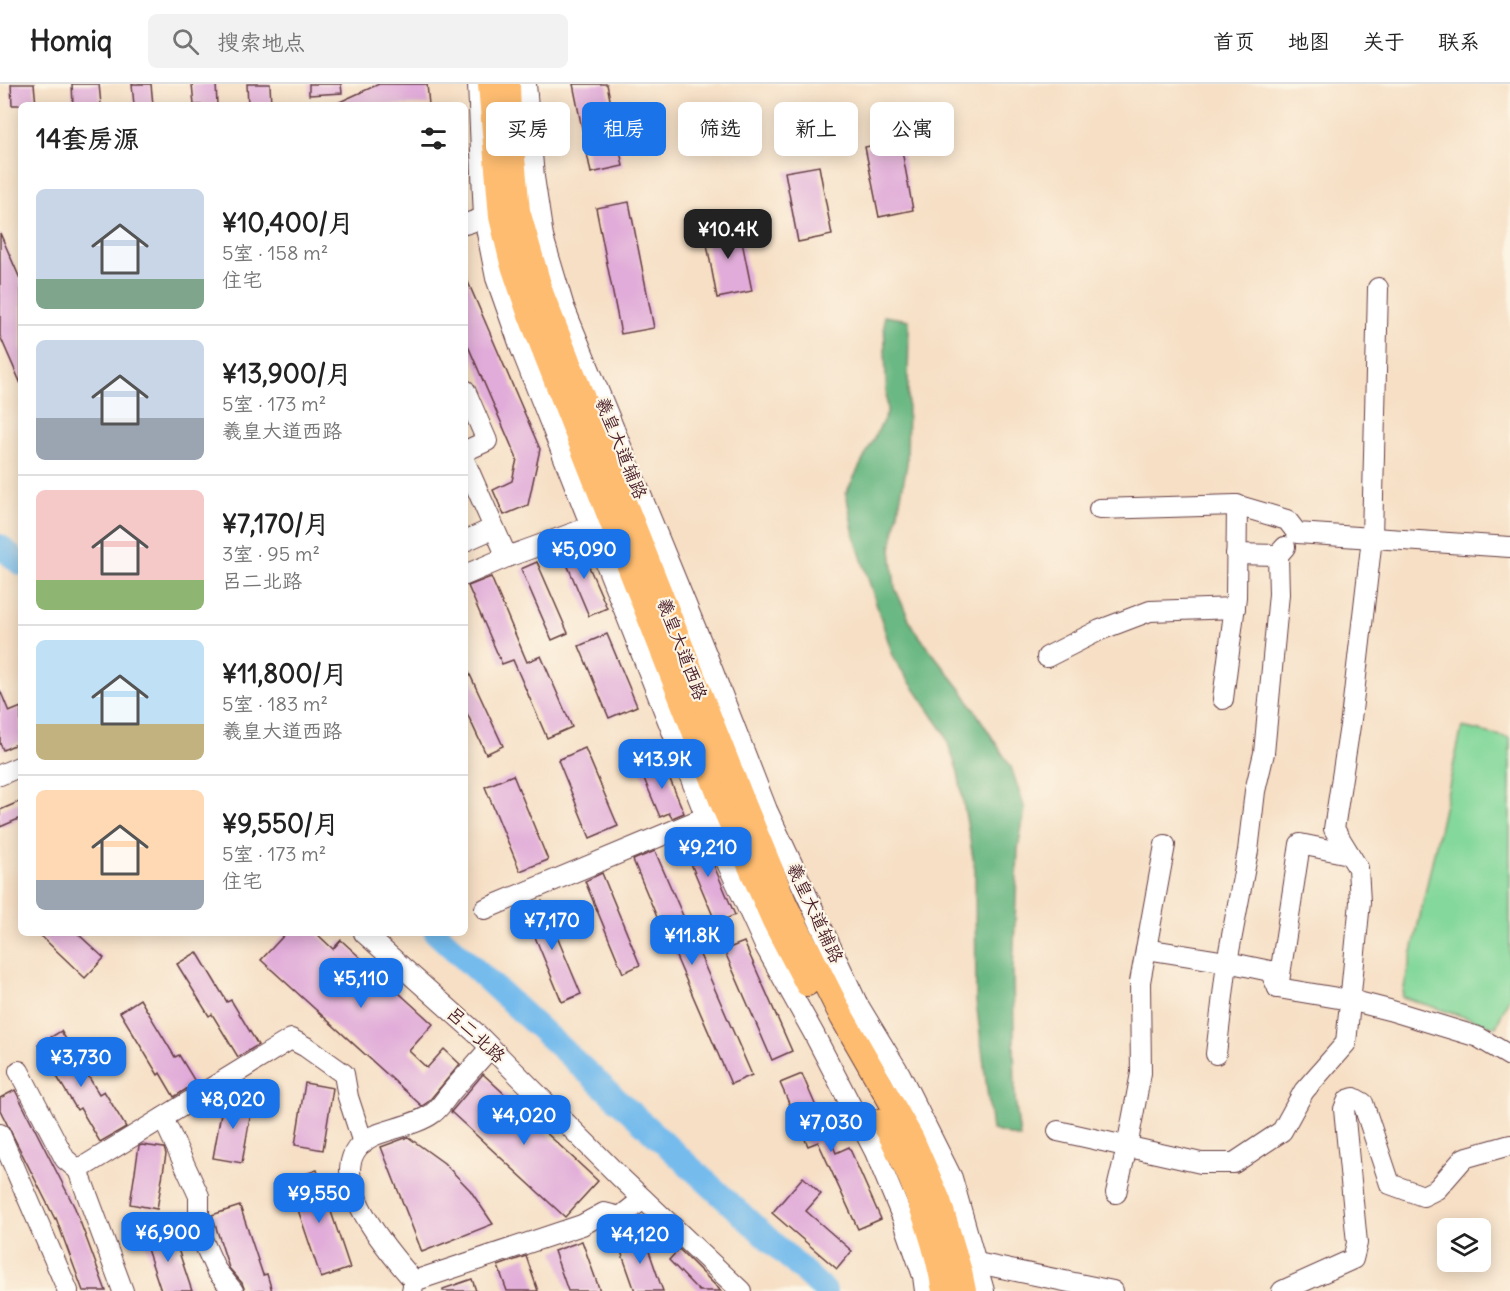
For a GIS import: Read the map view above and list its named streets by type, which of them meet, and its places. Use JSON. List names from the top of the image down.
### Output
{
  "streets": {
    "main road": ["羲皇大道西路"],
    "street": ["羲皇大道辅路", "吕二北路"]
  },
  "page": {
    "header": "Homiq",
    "search": "搜索地点",
    "nav": [
      "首页",
      "地图",
      "关于",
      "联系"
    ],
    "chip": [
      "买房",
      "租房",
      "筛选",
      "新上",
      "公寓"
    ],
    "heading": "14套房源",
    "list": [
      {
        "name": "¥10,400/月",
        "note": "5室 · 158 m² · 住宅"
      },
      {
        "name": "¥13,900/月",
        "note": "5室 · 173 m² · 羲皇大道西路"
      },
      {
        "name": "¥7,170/月",
        "note": "3室 · 95 m² · 吕二北路"
      },
      {
        "name": "¥11,800/月",
        "note": "5室 · 183 m² · 羲皇大道西路"
      },
      {
        "name": "¥9,550/月",
        "note": "5室 · 173 m² · 住宅"
      }
    ],
    "price": [
      "¥10.4K",
      "¥5,090",
      "¥13.9K",
      "¥9,210",
      "¥7,170",
      "¥11.8K",
      "¥5,110",
      "¥3,730",
      "¥8,020",
      "¥4,020",
      "¥7,030",
      "¥9,550",
      "¥6,900",
      "¥4,120"
    ]
  }
}
